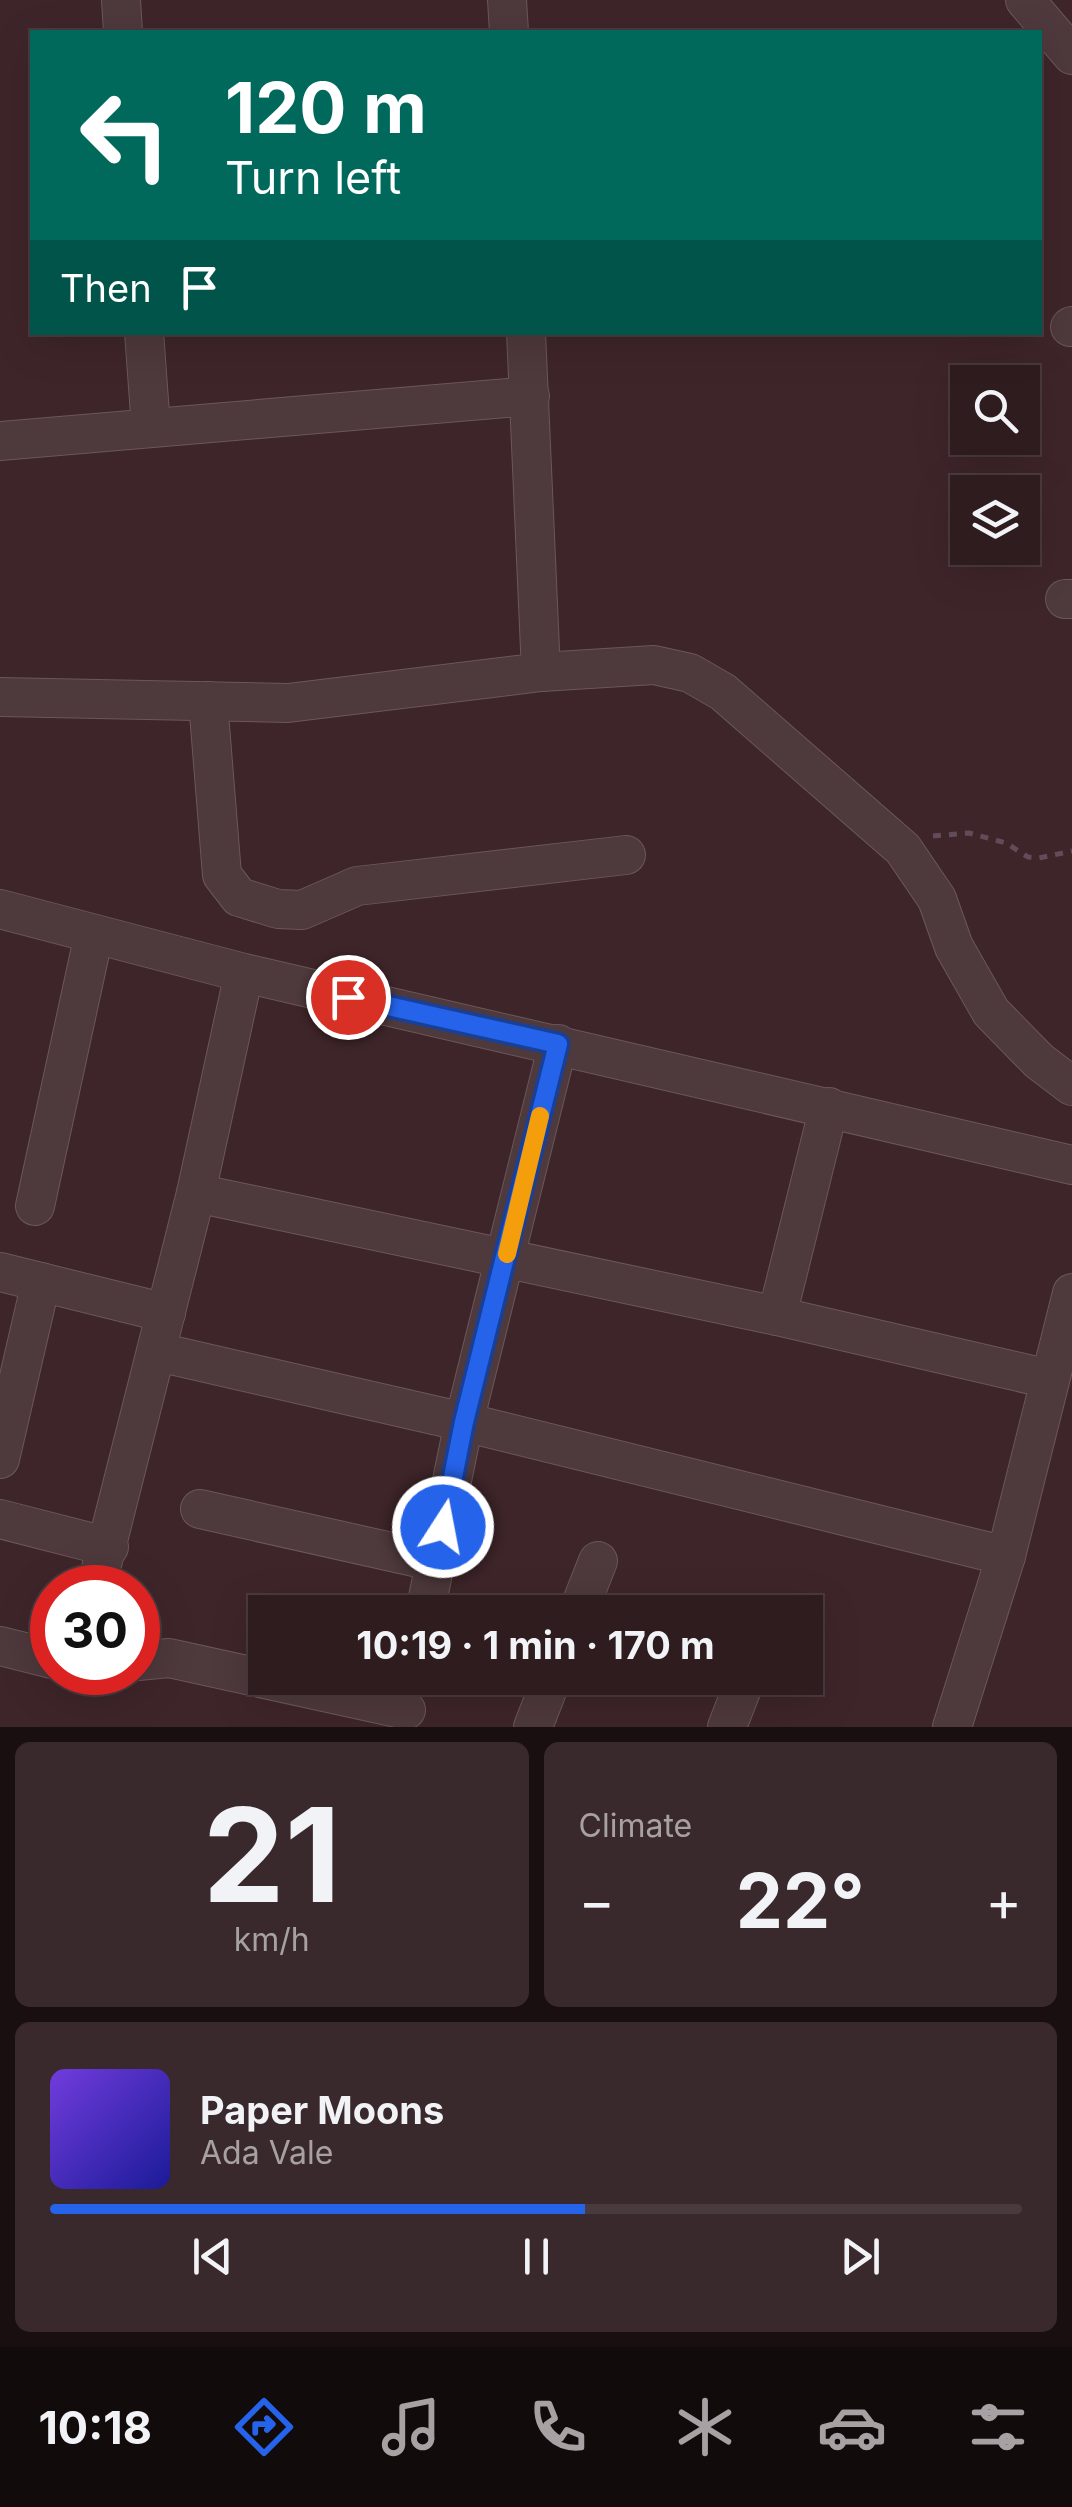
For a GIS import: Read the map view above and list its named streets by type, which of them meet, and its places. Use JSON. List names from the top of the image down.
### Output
{
  "page": {
    "turn": ["120 m", "Turn left"],
    "then": "Then",
    "limit": "30",
    "trip": "10:19 · 1 min · 170 m",
    "tile": [
      ["21", "km/h"],
      "Climate"
    ],
    "heat": ["−", "22°", "+"],
    "song": ["Paper Moons", "Ada Vale"],
    "tabs": "10:18"
  }
}
